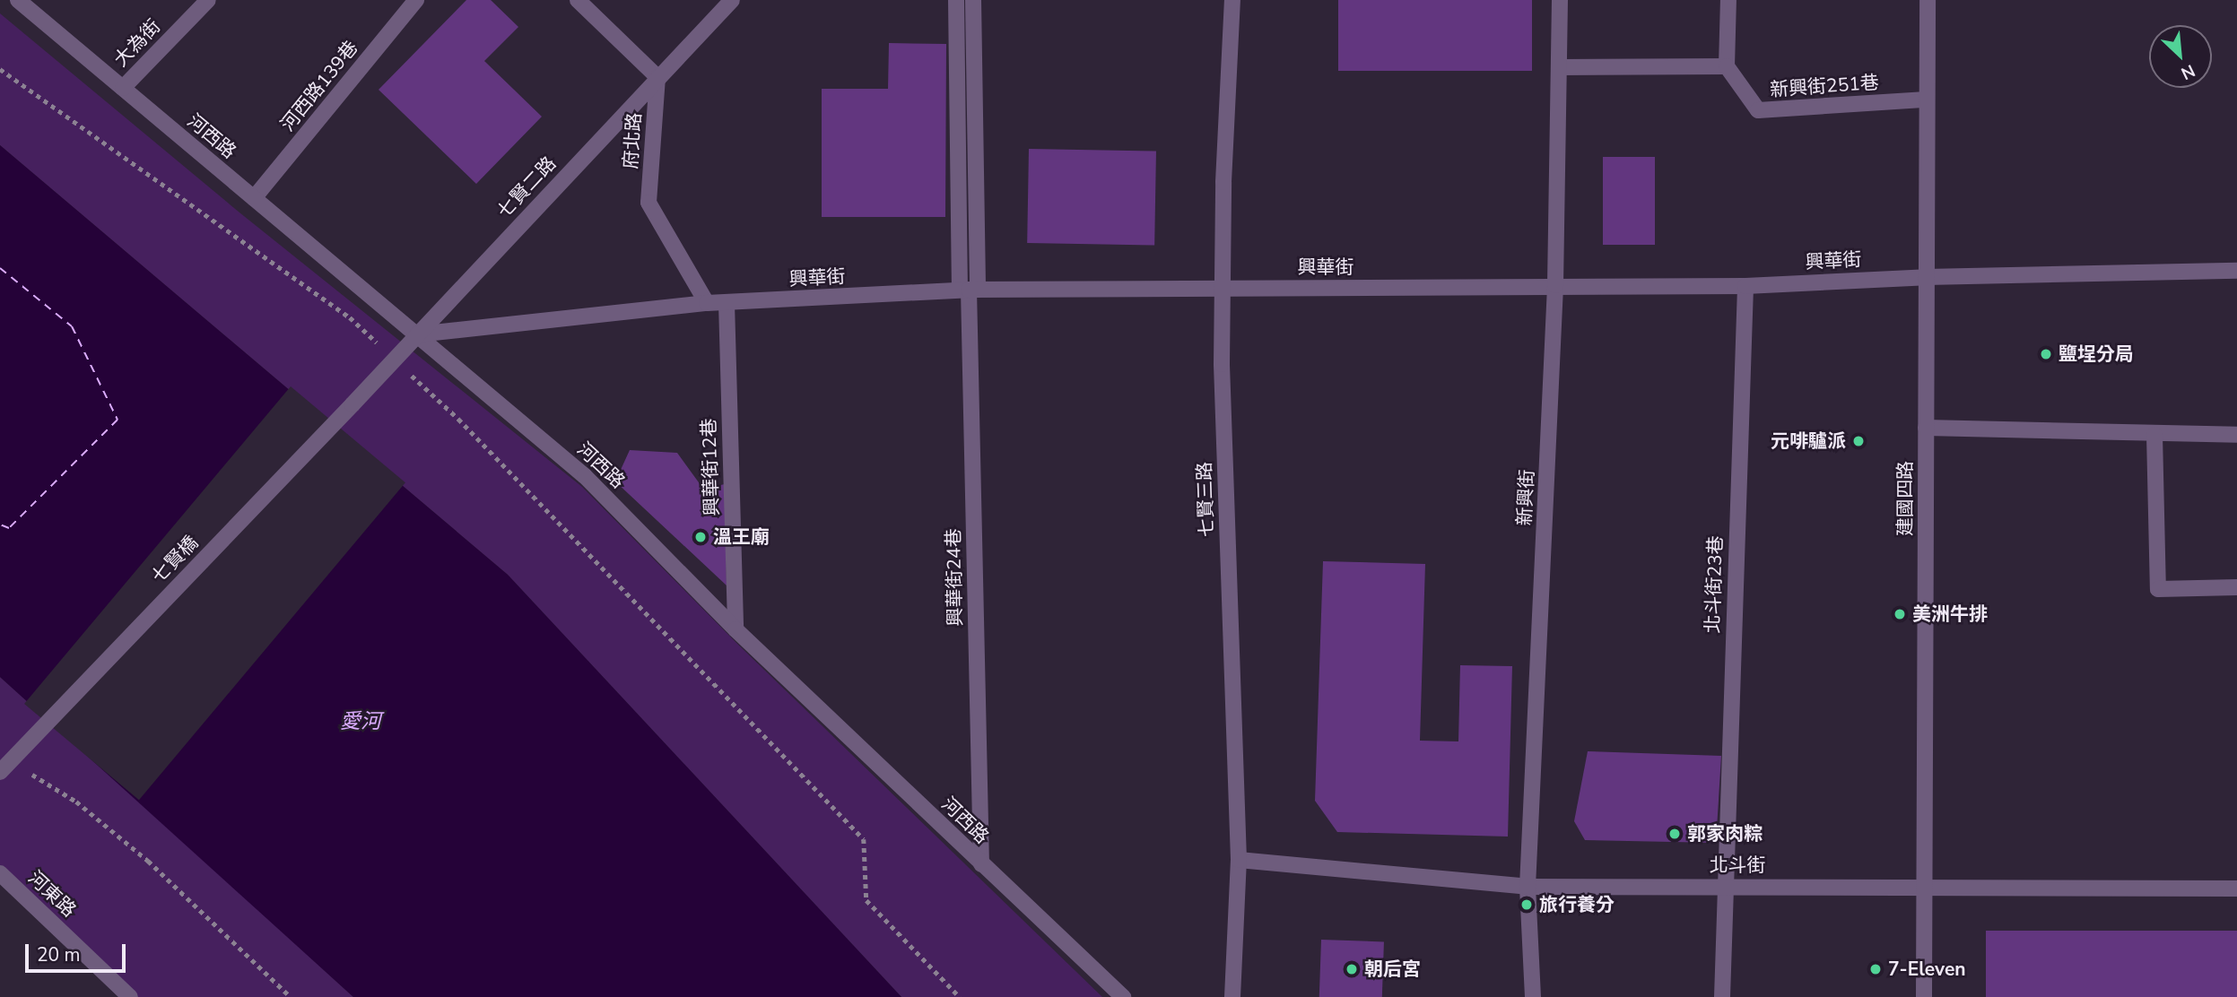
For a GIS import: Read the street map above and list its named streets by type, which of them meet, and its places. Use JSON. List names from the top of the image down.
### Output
{
  "streets": {
    "street": [
      "大為街",
      "河西路139巷",
      "新興街251巷",
      "河西路",
      "府北路",
      "七賢二路",
      "興華街",
      "興華街12巷",
      "新興街",
      "建國四路",
      "七賢三路",
      "七賢橋",
      "興華街24巷",
      "北斗街23巷",
      "北斗街",
      "河東路"
    ]
  },
  "crossings": [
    ["大為街", "河西路"],
    ["河西路139巷", "河西路"],
    ["新興街251巷", "建國四路"],
    ["河西路", "七賢二路"],
    ["河西路", "興華街"],
    ["河西路", "興華街12巷"],
    ["河西路", "興華街24巷"],
    ["府北路", "七賢二路"],
    ["府北路", "興華街"],
    ["七賢二路", "興華街"],
    ["七賢二路", "七賢橋"],
    ["興華街", "興華街12巷"],
    ["興華街", "新興街"],
    ["興華街", "建國四路"],
    ["興華街", "七賢三路"],
    ["興華街", "興華街24巷"],
    ["興華街", "北斗街23巷"],
    ["新興街", "北斗街"],
    ["建國四路", "北斗街"],
    ["七賢三路", "北斗街"],
    ["北斗街23巷", "北斗街"]
  ],
  "water": ["愛河"],
  "places": [
    "鹽埕分局",
    "元啡驢派",
    "溫王廟",
    "美洲牛排",
    "郭家肉粽",
    "旅行養分",
    "朝后宮",
    "7-Eleven"
  ],
  "scale_bar": "20 m",
  "north": "bottom right"
}
